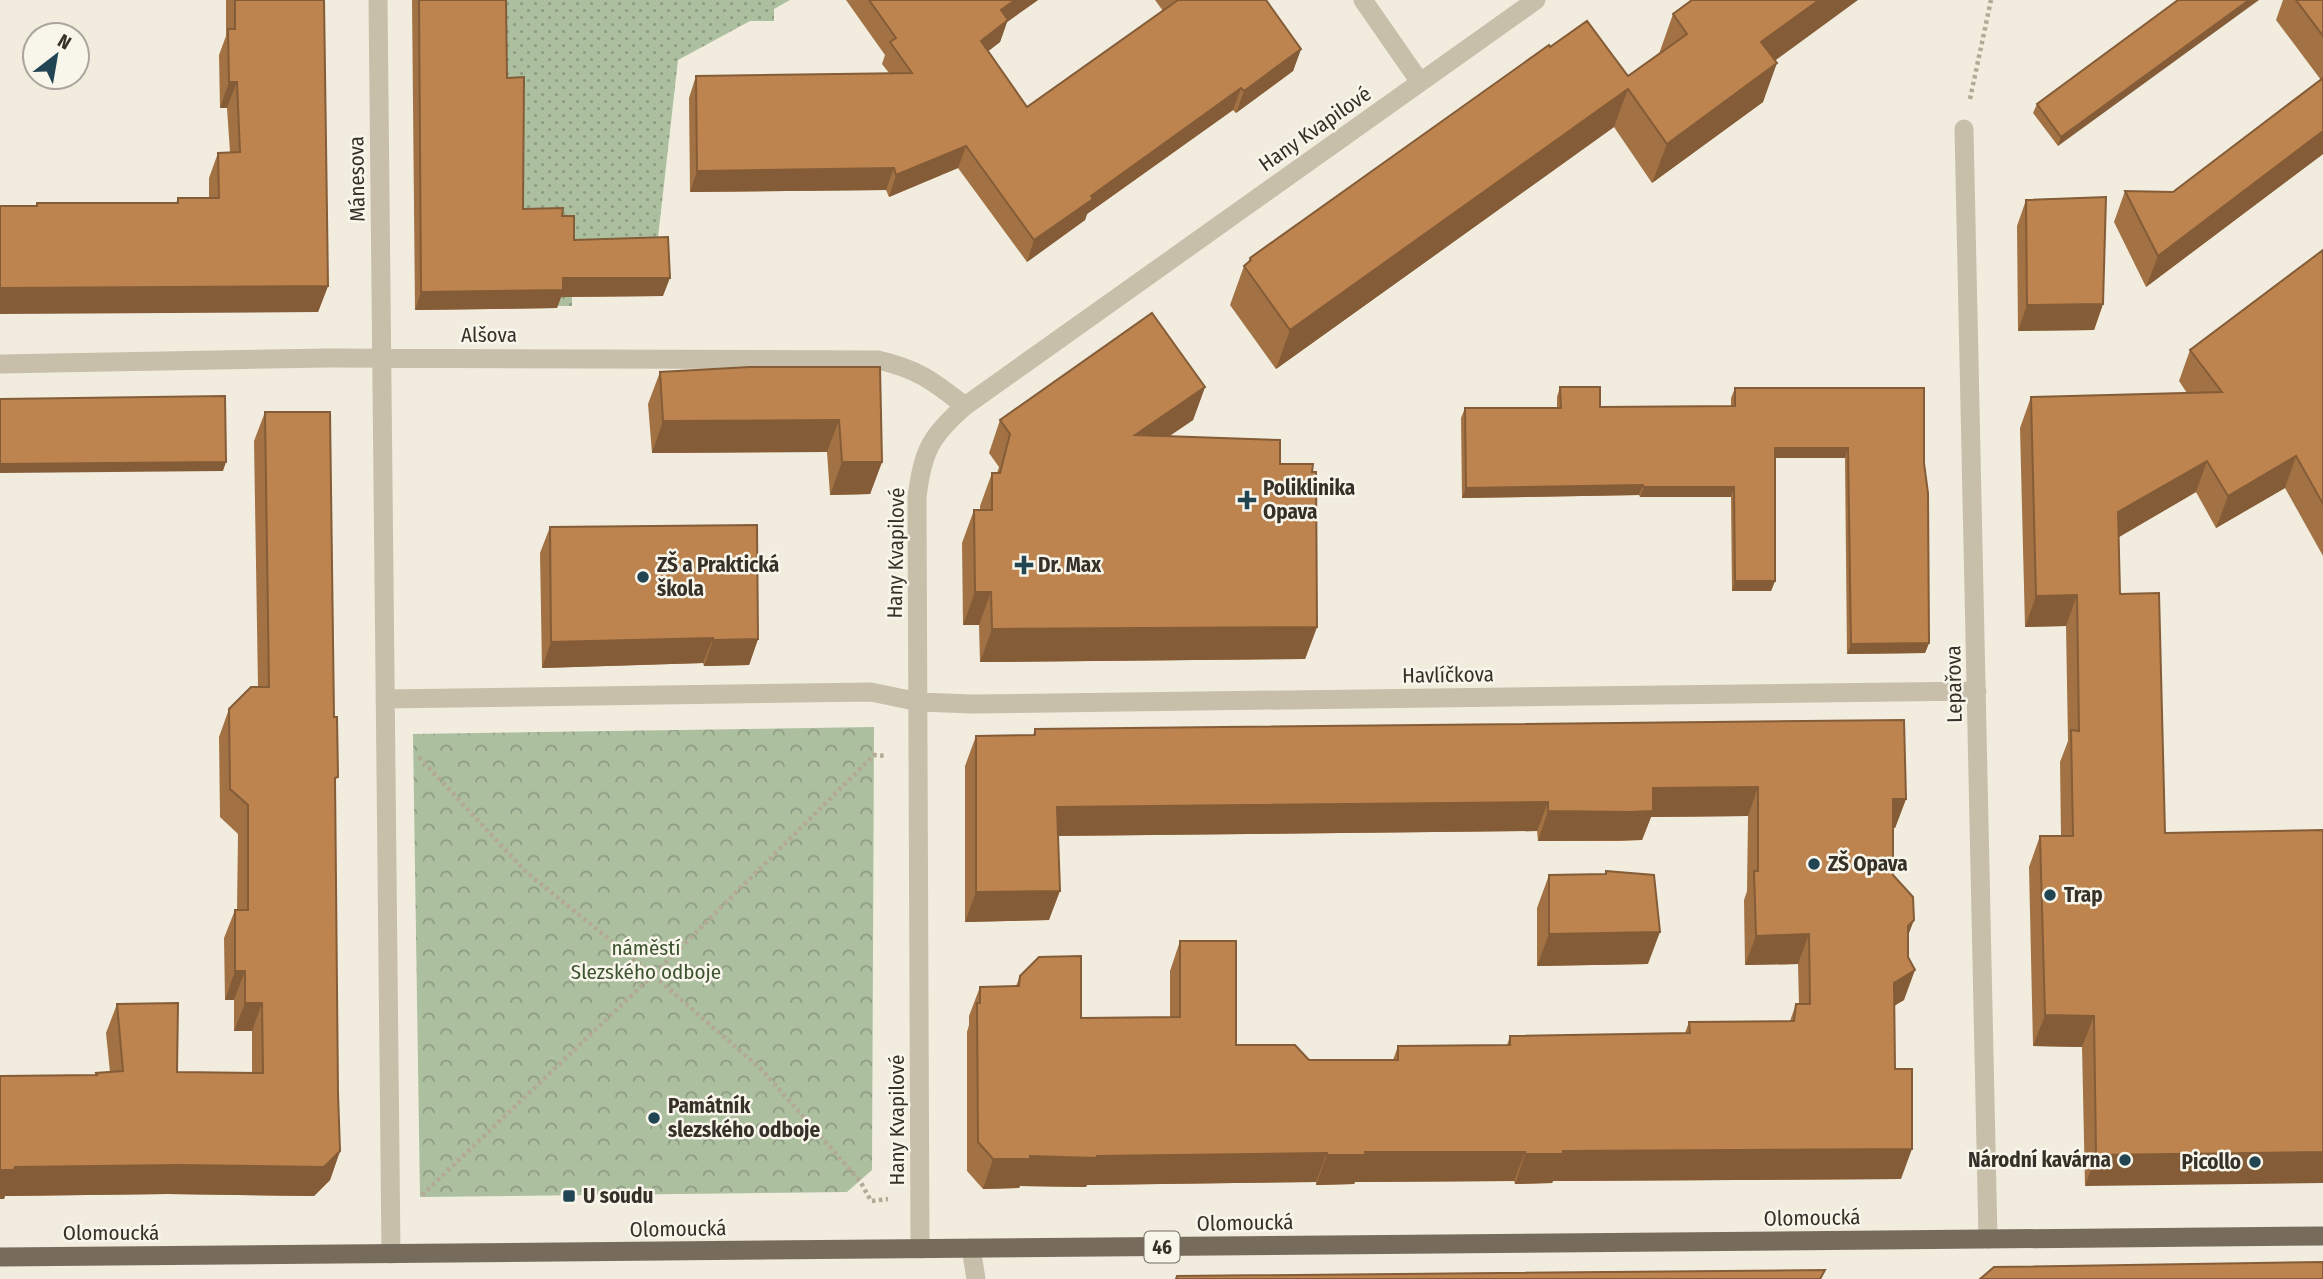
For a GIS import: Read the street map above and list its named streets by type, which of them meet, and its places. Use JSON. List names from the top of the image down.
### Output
{
  "streets": {
    "main road": ["Olomoucká", "46"],
    "street": [
      "Hany Kvapilové",
      "Mánesova",
      "Alšova",
      "Havlíčkova",
      "Lepařova"
    ]
  },
  "crossings": [
    ["Hany Kvapilové", "Alšova"],
    ["Hany Kvapilové", "Havlíčkova"],
    ["Hany Kvapilové", "Olomoucká"],
    ["Mánesova", "Alšova"],
    ["Havlíčkova", "Lepařova"],
    ["Lepařova", "Olomoucká"]
  ],
  "parks": ["náměstí Slezského odboje"],
  "places": {
    "health": ["Poliklinika Opava", "Dr. Max"],
    "other": [
      "ZŠ a Praktická škola",
      "ZŠ Opava",
      "Trap",
      "Památník slezského odboje",
      "Národní kavárna",
      "Picollo"
    ],
    "transit": ["U soudu"]
  },
  "north": "top right"
}
